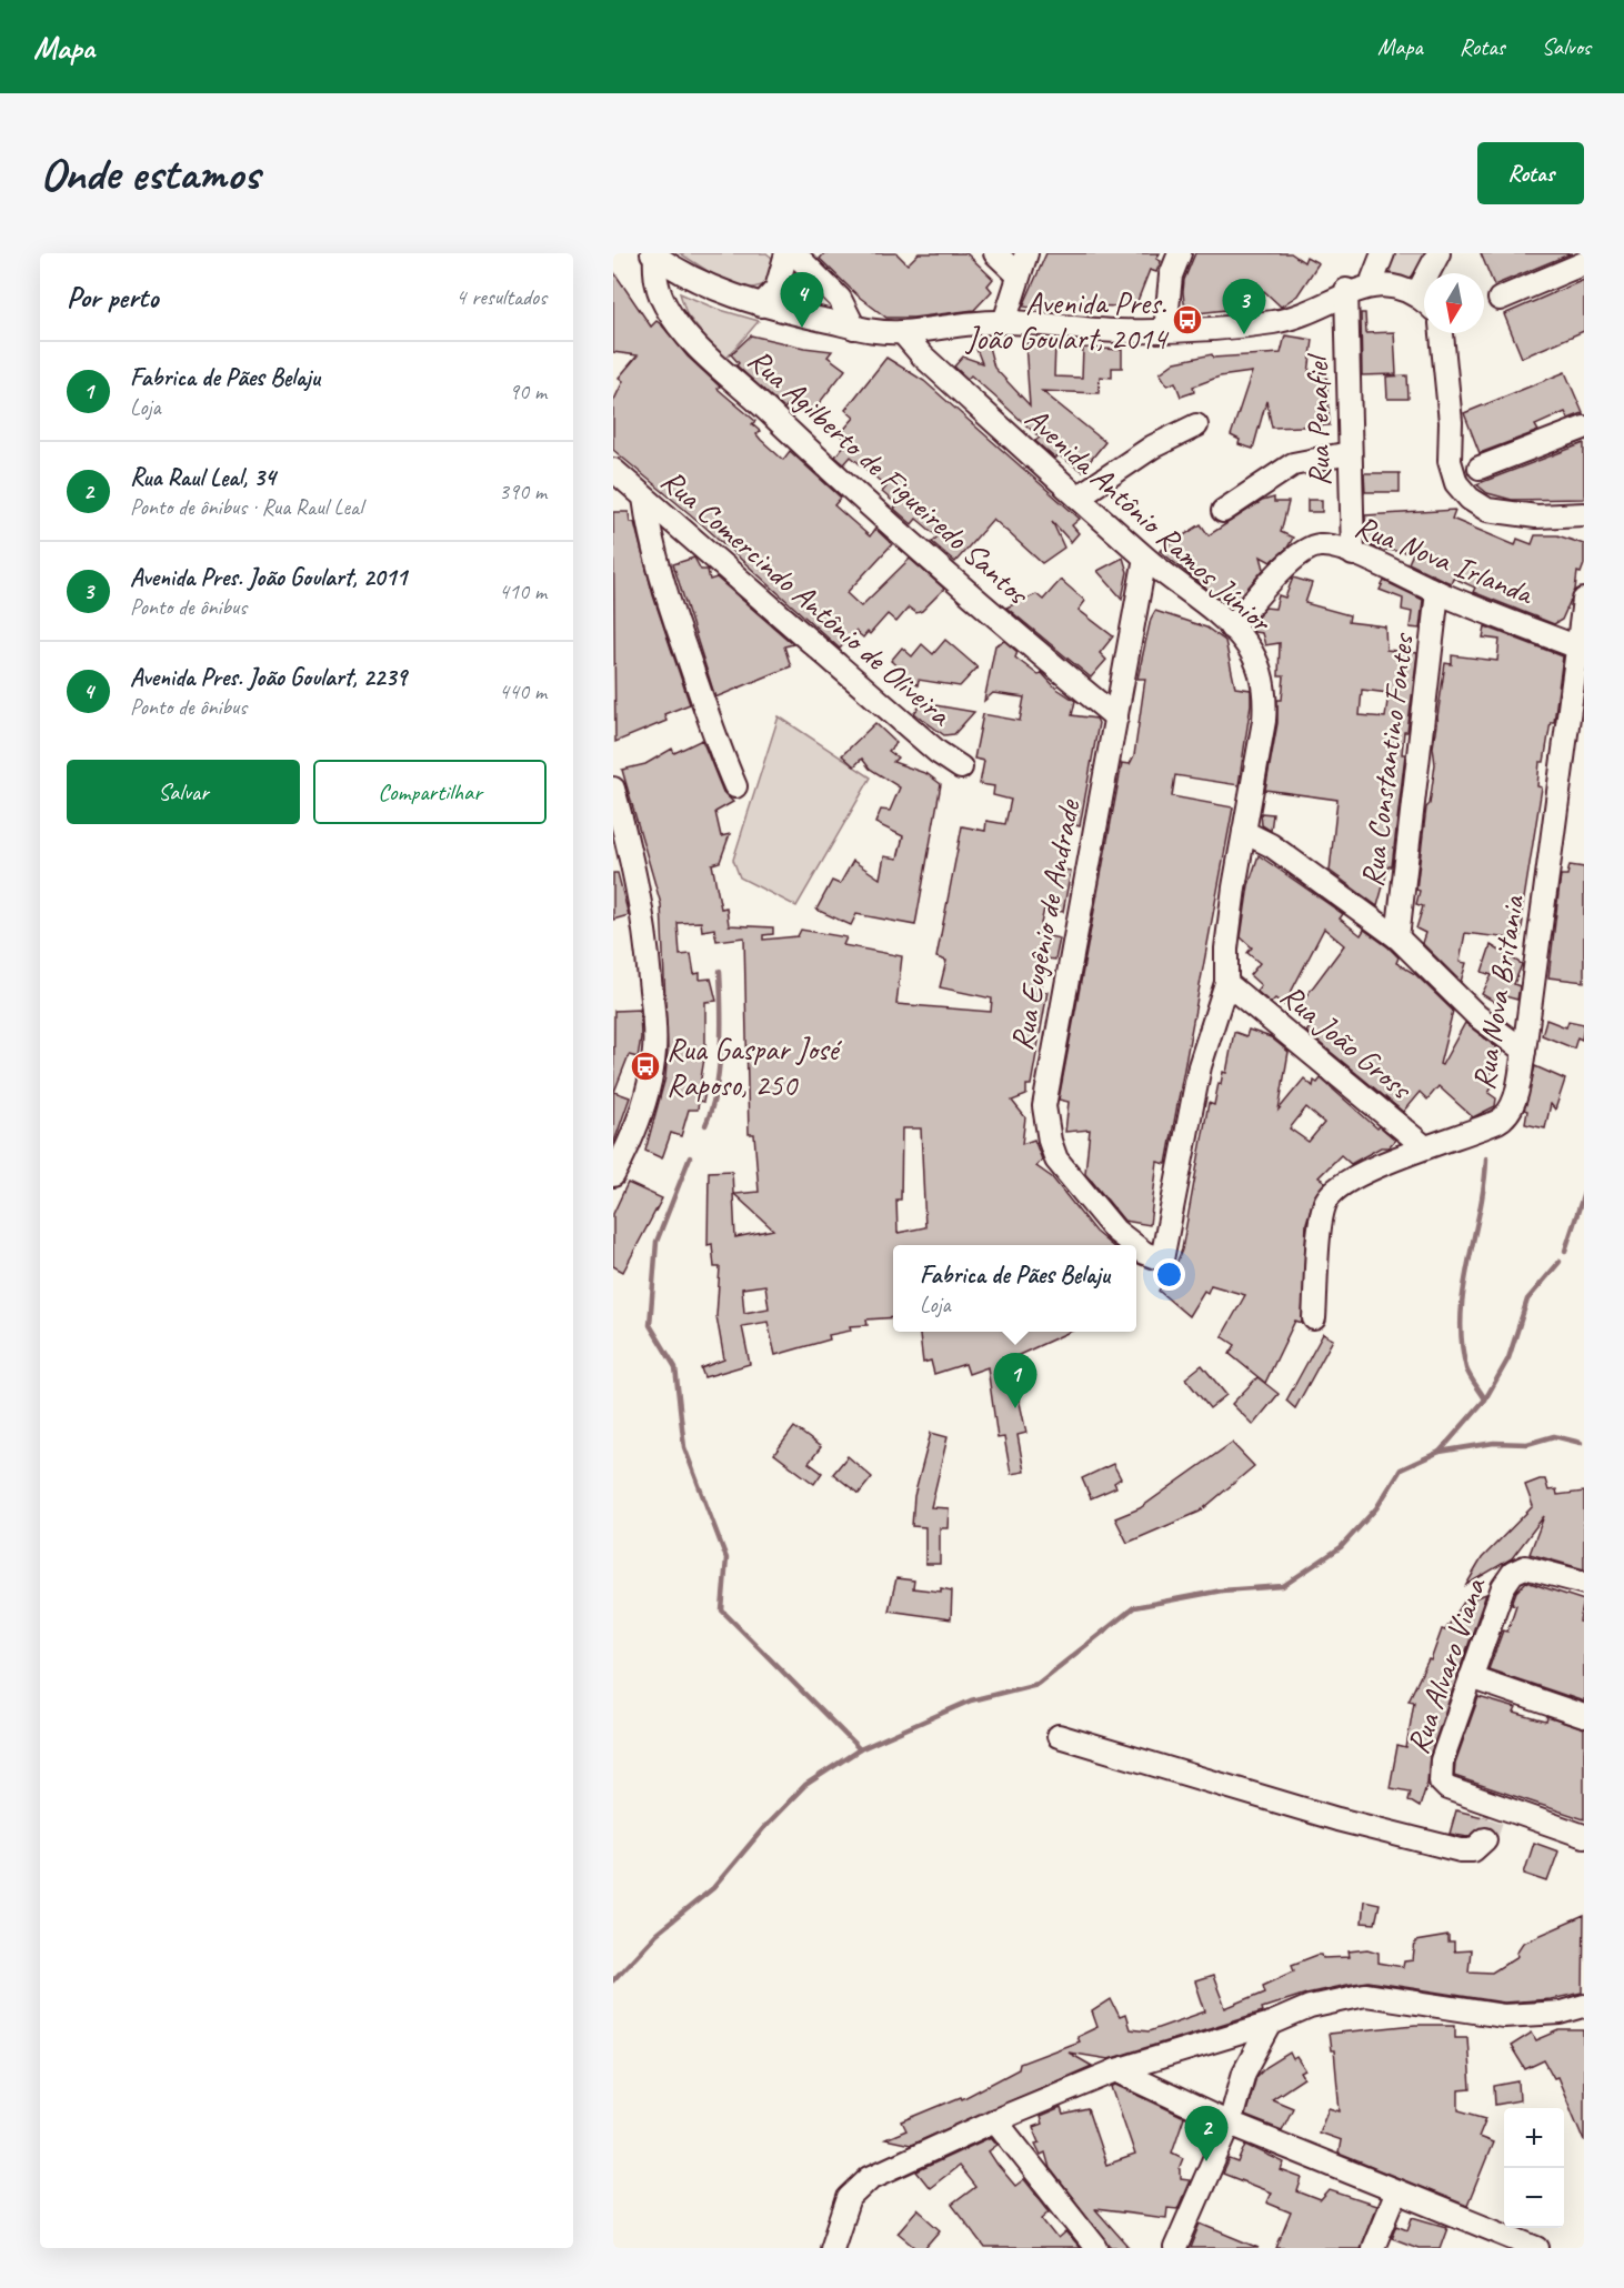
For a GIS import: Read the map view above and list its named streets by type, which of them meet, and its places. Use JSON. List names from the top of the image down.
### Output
{
  "streets": {
    "street": [
      "Rua Penafiel",
      "Rua Agilberto de Figueiredo Santos",
      "Avenida Antônio Ramos Júnior",
      "Rua Nova Irlanda",
      "Rua Comercindo Antônio de Oliveira",
      "Rua Constantino Fontes",
      "Rua Eugênio de Andrade",
      "Rua Nova Britania",
      "Rua João Gross",
      "Rua Alvaro Viana"
    ]
  },
  "crossings": [
    ["Rua Penafiel", "Rua Nova Irlanda"],
    ["Rua Agilberto de Figueiredo Santos", "Rua Eugênio de Andrade"],
    ["Avenida Antônio Ramos Júnior", "Rua Nova Irlanda"],
    ["Avenida Antônio Ramos Júnior", "Rua Eugênio de Andrade"],
    ["Avenida Antônio Ramos Júnior", "Rua João Gross"],
    ["Rua Nova Irlanda", "Rua Constantino Fontes"],
    ["Rua Nova Irlanda", "Rua Nova Britania"],
    ["Rua Nova Britania", "Rua João Gross"]
  ],
  "places": {
    "bus stop": ["Avenida Pres. João Goulart, 2014", "Rua Gaspar José Raposo, 250"]
  },
  "north": "bottom",
  "page": {
    "header": "Mapa",
    "nav": ["Mapa", "Rotas", "Salvos"],
    "buttons": [
      "Rotas",
      ["Salvar", "Compartilhar"]
    ],
    "title": "Onde estamos",
    "heading": ["Por perto", "4 resultados"],
    "pins": [
      "4",
      "3",
      "1",
      "2"
    ],
    "list": [
      {
        "mark": "1",
        "name": "Fabrica de Pães Belaju",
        "note": "Loja",
        "value": "90 m"
      },
      {
        "mark": "2",
        "name": "Rua Raul Leal, 34",
        "note": "Ponto de ônibus · Rua Raul Leal",
        "value": "390 m"
      },
      {
        "mark": "3",
        "name": "Avenida Pres. João Goulart, 2011",
        "note": "Ponto de ônibus",
        "value": "410 m"
      },
      {
        "mark": "4",
        "name": "Avenida Pres. João Goulart, 2239",
        "note": "Ponto de ônibus",
        "value": "440 m"
      }
    ],
    "popup": ["Fabrica de Pães Belaju", "Loja"],
    "map_buttons": ["+", "−"]
  }
}
